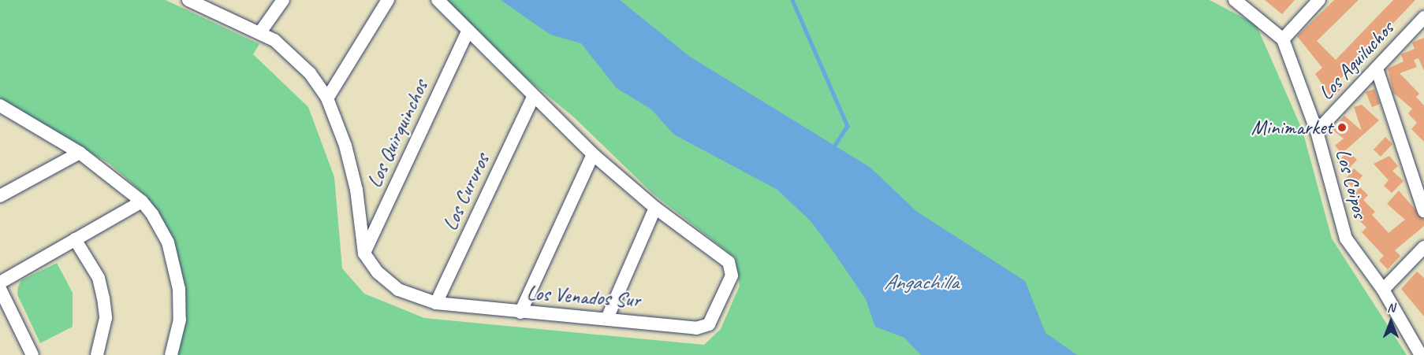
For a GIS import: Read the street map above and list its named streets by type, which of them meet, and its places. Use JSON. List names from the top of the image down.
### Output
{
  "streets": {
    "street": [
      "Los Aguiluchos",
      "Los Quirquinchos",
      "Los Coipos",
      "Los Cururos",
      "Los Venados Sur"
    ]
  },
  "crossings": [
    ["Los Aguiluchos", "Los Coipos"],
    ["Los Quirquinchos", "Los Venados Sur"],
    ["Los Cururos", "Los Venados Sur"]
  ],
  "water": ["Angachilla"],
  "places": ["Minimarket"],
  "north": "top"
}
